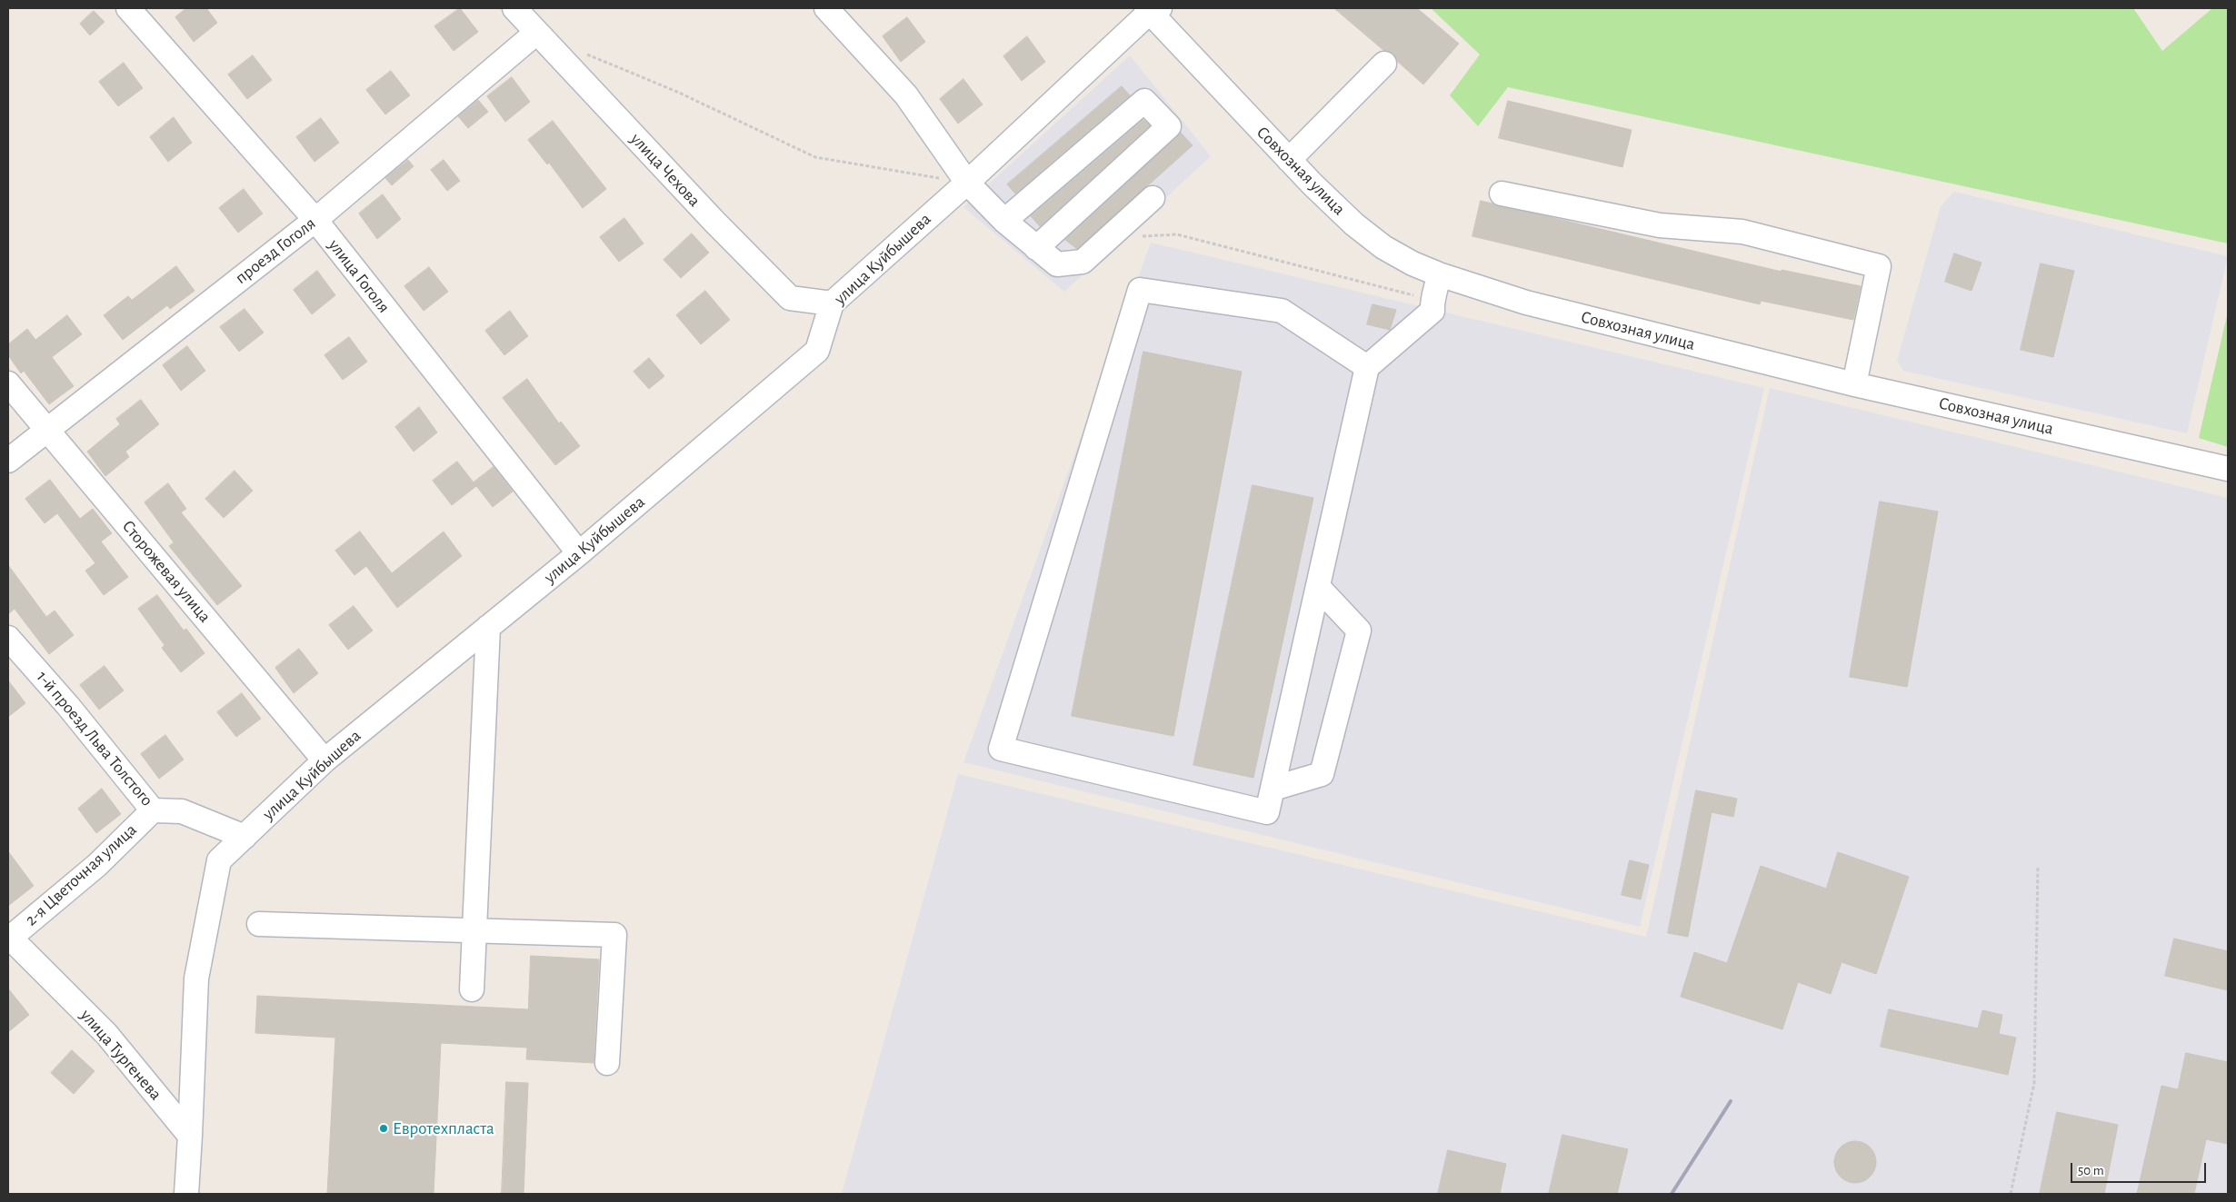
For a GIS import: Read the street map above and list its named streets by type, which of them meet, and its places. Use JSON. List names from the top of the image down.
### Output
{
  "streets": {
    "street": [
      "улица Чехова",
      "Совхозная улица",
      "проезд Гоголя",
      "улица Куйбышева",
      "улица Гоголя",
      "Сторожевая улица",
      "1-й проезд Льва Толстого",
      "2-я Цветочная улица",
      "улица Тургенева"
    ]
  },
  "crossings": [
    ["улица Чехова", "проезд Гоголя"],
    ["улица Чехова", "улица Куйбышева"],
    ["Совхозная улица", "улица Куйбышева"],
    ["проезд Гоголя", "улица Гоголя"],
    ["проезд Гоголя", "Сторожевая улица"],
    ["улица Куйбышева", "улица Гоголя"],
    ["улица Куйбышева", "Сторожевая улица"],
    ["улица Куйбышева", "1-й проезд Льва Толстого"],
    ["улица Куйбышева", "улица Тургенева"],
    ["1-й проезд Льва Толстого", "2-я Цветочная улица"],
    ["2-я Цветочная улица", "улица Тургенева"]
  ],
  "places": ["Евротехпласта"],
  "scale_bar": "50 m"
}
